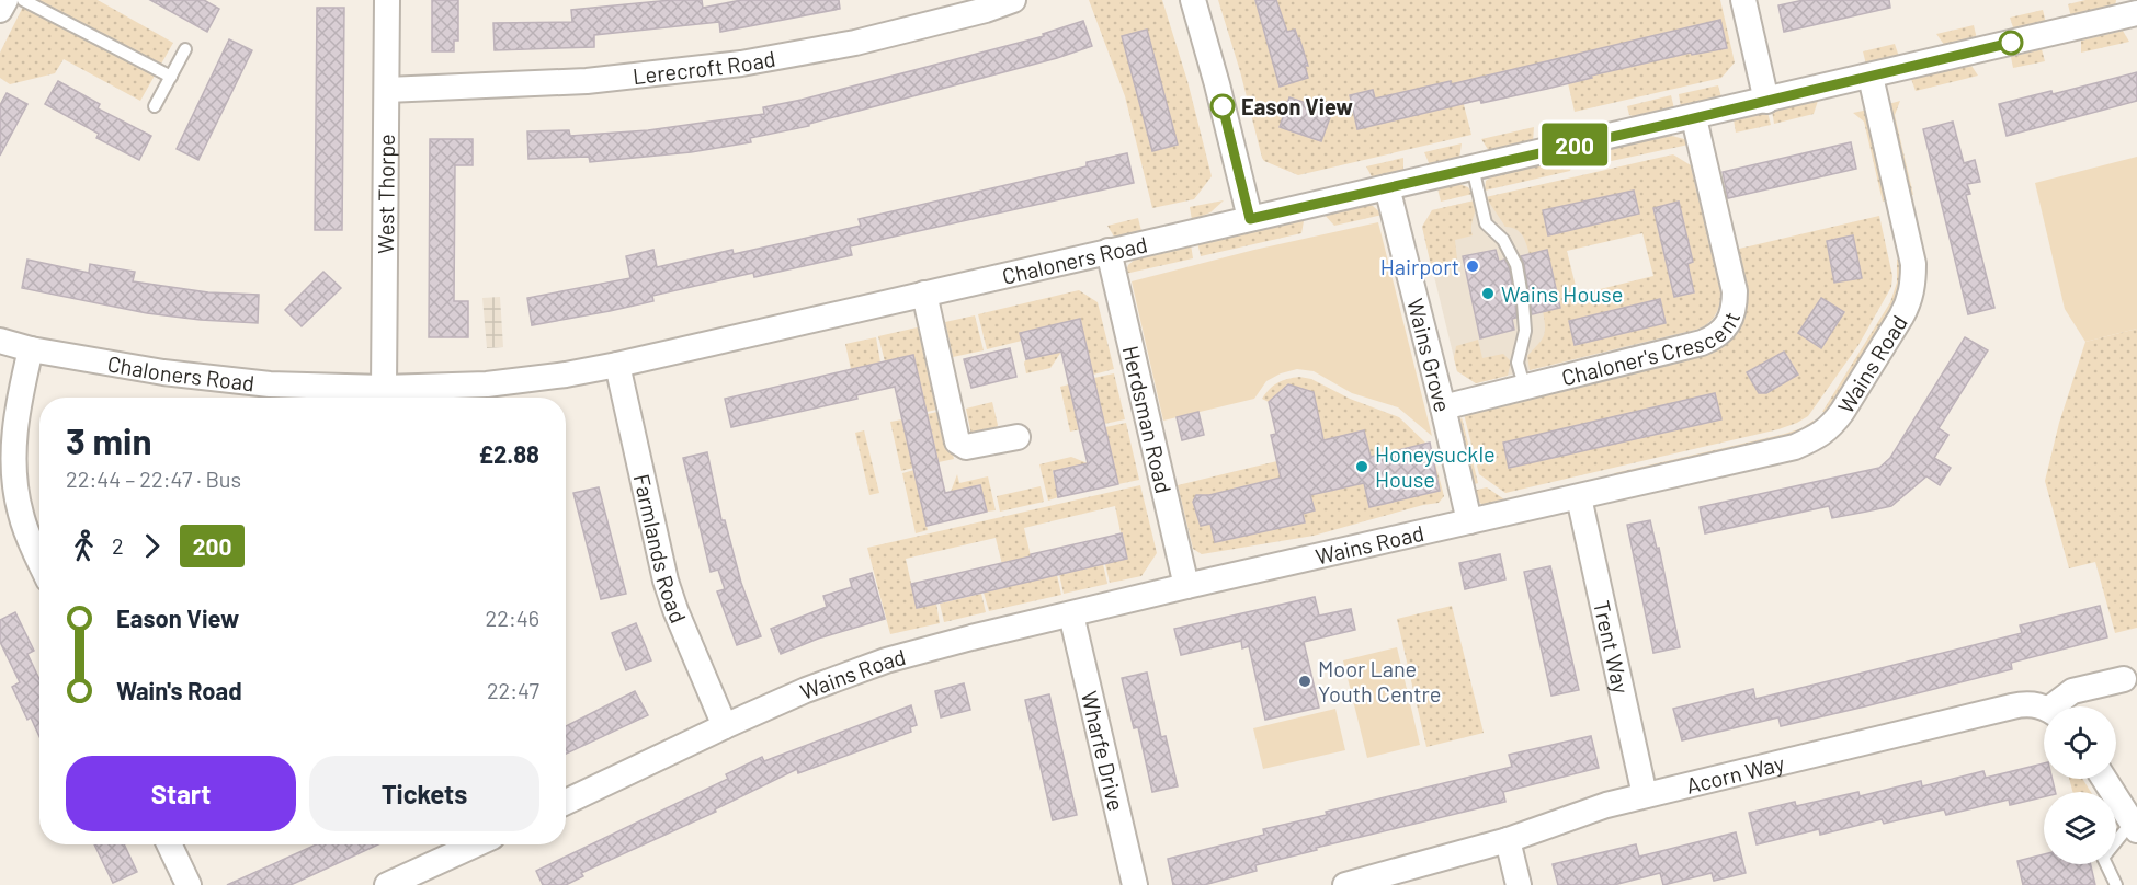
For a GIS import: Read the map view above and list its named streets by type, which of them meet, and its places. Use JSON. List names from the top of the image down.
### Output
{
  "streets": {
    "street": [
      "Lerecroft Road",
      "West Thorpe",
      "Chaloners Road",
      "Chaloner's Crescent",
      "Wains Grove",
      "Wains Road",
      "Herdsman Road",
      "Farmlands Road",
      "Trent Way",
      "Wharfe Drive",
      "Acorn Way"
    ]
  },
  "crossings": [
    ["Lerecroft Road", "West Thorpe"],
    ["West Thorpe", "Chaloners Road"],
    ["Chaloners Road", "Chaloner's Crescent"],
    ["Chaloners Road", "Wains Grove"],
    ["Chaloners Road", "Wains Road"],
    ["Chaloners Road", "Herdsman Road"],
    ["Chaloners Road", "Farmlands Road"],
    ["Chaloner's Crescent", "Wains Grove"],
    ["Wains Grove", "Wains Road"],
    ["Wains Road", "Herdsman Road"],
    ["Wains Road", "Farmlands Road"],
    ["Wains Road", "Trent Way"],
    ["Wains Road", "Wharfe Drive"],
    ["Trent Way", "Acorn Way"]
  ],
  "places": [
    "Eason View",
    "Hairport",
    "Wains House",
    "Honeysuckle House",
    "Moor Lane Youth Centre"
  ],
  "lines": ["bus line 200"],
  "page": {
    "on_map": "200",
    "heading": ["3 min", "22:44 – 22:47 · Bus", "£2.88"],
    "legs": ["2", "200"],
    "list": [
      {
        "name": "Eason View",
        "value": "22:46"
      },
      {
        "name": "Wain's Road",
        "value": "22:47"
      }
    ],
    "buttons": ["Start", "Tickets"]
  }
}
